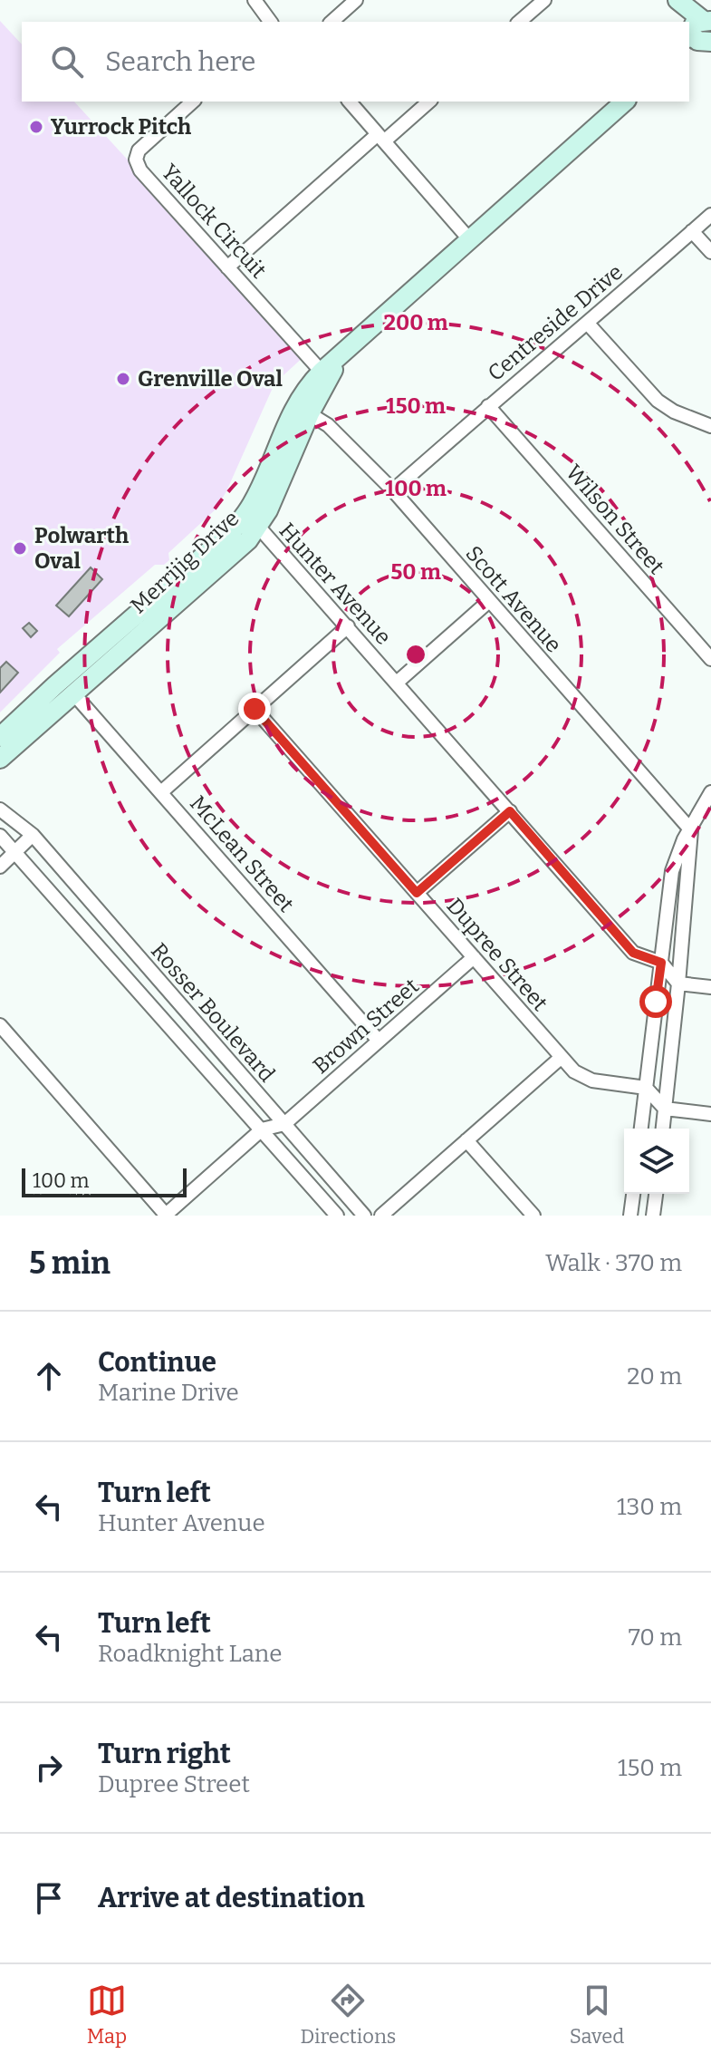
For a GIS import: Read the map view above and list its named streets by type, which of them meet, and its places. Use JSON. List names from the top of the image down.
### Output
{
  "streets": {
    "street": [
      "Yallock Circuit",
      "Centreside Drive",
      "Wilson Street",
      "Merrijig Drive",
      "Hunter Avenue",
      "Scott Avenue",
      "McLean Street",
      "Dupree Street",
      "Rosser Boulevard",
      "Brown Street"
    ]
  },
  "crossings": [
    ["Yallock Circuit", "Merrijig Drive"],
    ["Centreside Drive", "Wilson Street"],
    ["Centreside Drive", "Scott Avenue"],
    ["Merrijig Drive", "Hunter Avenue"],
    ["Merrijig Drive", "Scott Avenue"],
    ["Merrijig Drive", "McLean Street"],
    ["McLean Street", "Brown Street"],
    ["Dupree Street", "Brown Street"],
    ["Rosser Boulevard", "Brown Street"]
  ],
  "places": ["Yurrock Pitch", "Grenville Oval", "Polwarth Oval"],
  "scale_bar": "100 m",
  "page": {
    "search": "Search here",
    "scale": "100 m",
    "heading": ["5 min", "Walk · 370 m"],
    "list": [
      ["Continue", "Marine Drive", "20 m"],
      ["Turn left", "Hunter Avenue", "130 m"],
      ["Turn left", "Roadknight Lane", "70 m"],
      ["Turn right", "Dupree Street", "150 m"],
      "Arrive at destination"
    ],
    "nav": ["Map", "Directions", "Saved"]
  },
  "rings": [
    "200 m",
    "150 m",
    "100 m",
    "50 m"
  ]
}
